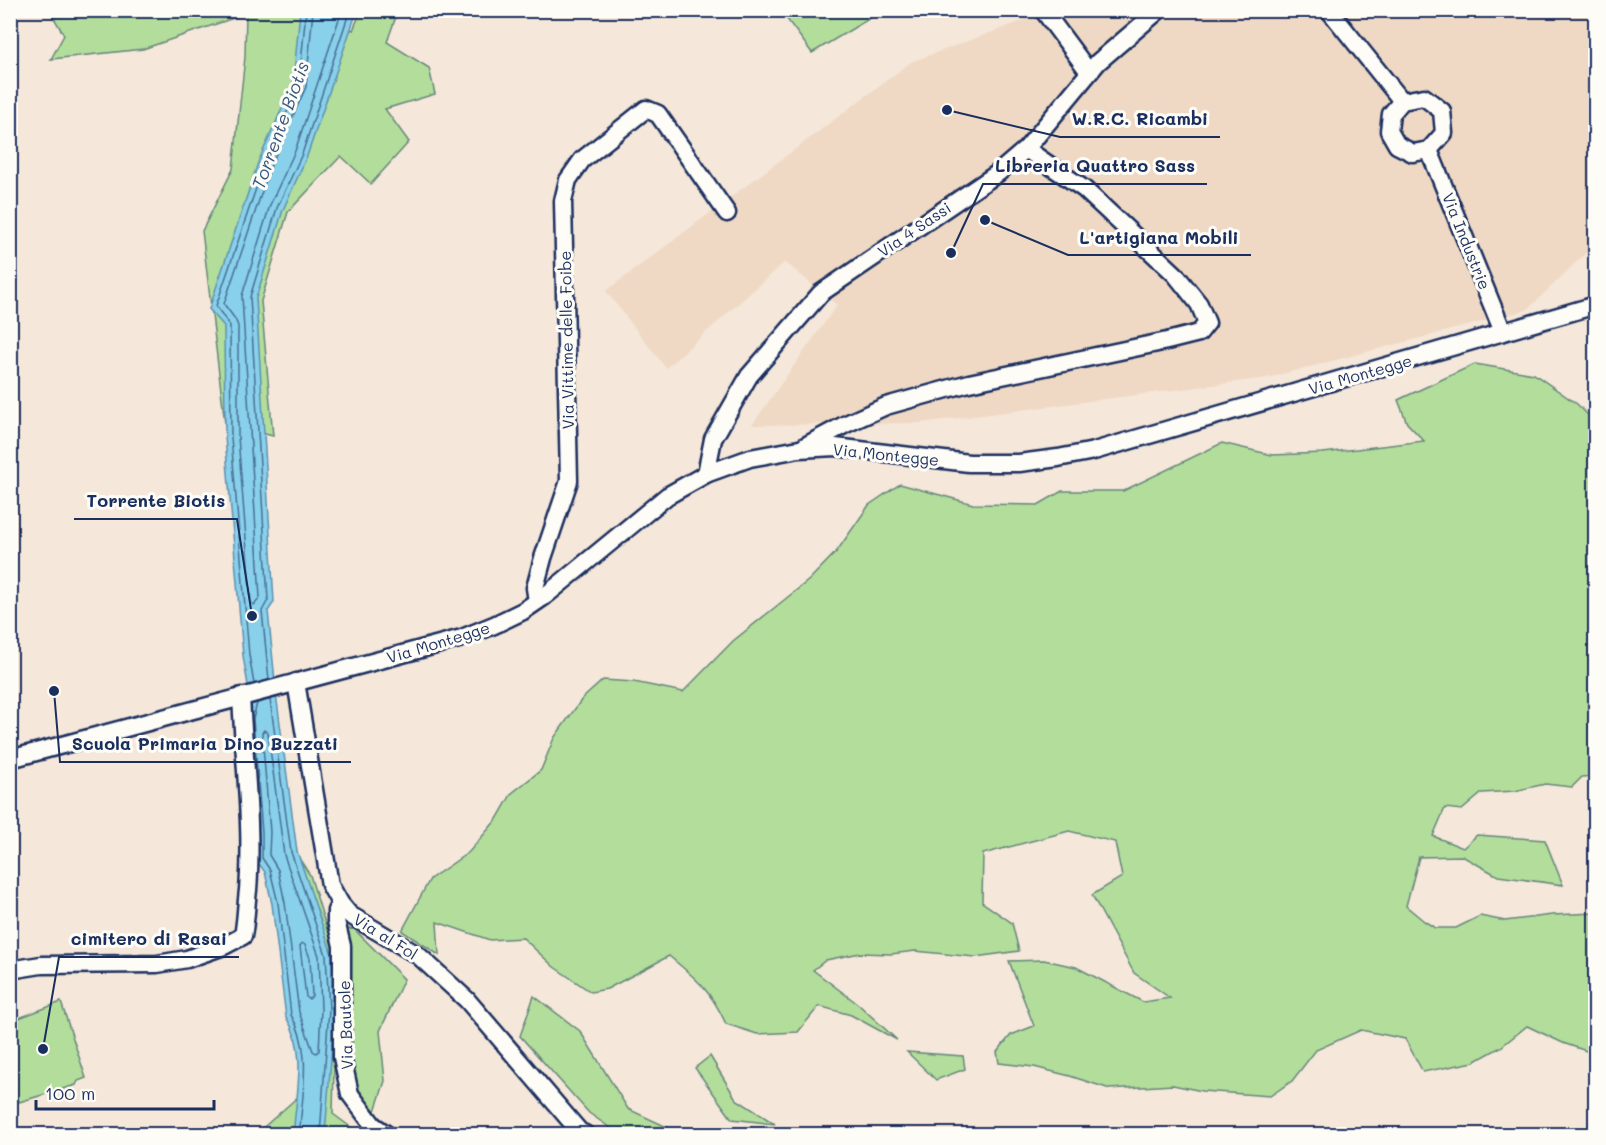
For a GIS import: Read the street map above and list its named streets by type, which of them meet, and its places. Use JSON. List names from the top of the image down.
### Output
{
  "streets": {
    "street": [
      "Via 4 Sassi",
      "Via Industrie",
      "Via Vittime delle Foibe",
      "Via Montegge",
      "Via al Fol",
      "Via Bautole"
    ]
  },
  "crossings": [
    ["Via 4 Sassi", "Via Montegge"],
    ["Via Industrie", "Via Montegge"],
    ["Via Vittime delle Foibe", "Via Montegge"],
    ["Via Montegge", "Via al Fol"],
    ["Via al Fol", "Via Bautole"]
  ],
  "water": ["Torrente Biotis"],
  "places": [
    "W.R.C. Ricambi",
    "L'artigiana Mobili",
    "Libreria Quattro Sass",
    "Torrente Biotis",
    "Scuola Primaria Dino Buzzati",
    "cimitero di Rasai"
  ],
  "scale_bar": "100 m"
}
